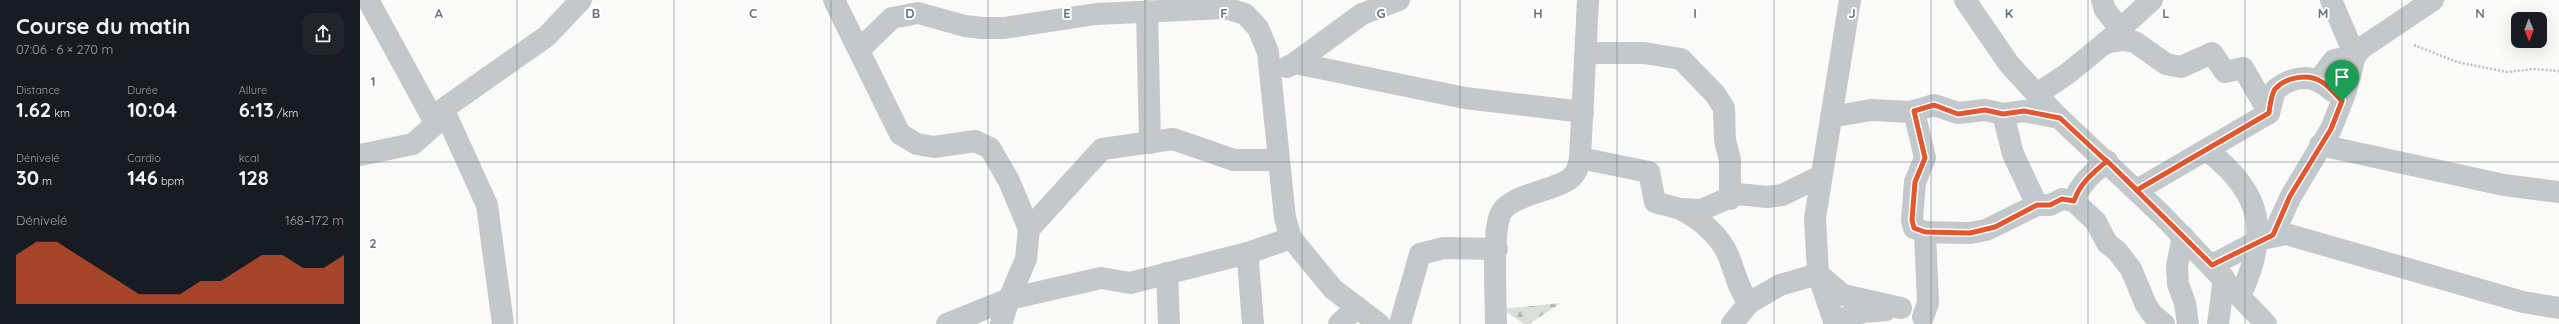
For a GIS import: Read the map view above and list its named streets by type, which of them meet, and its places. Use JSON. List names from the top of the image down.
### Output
{
  "north": "bottom",
  "page": {
    "heading": ["Course du matin", "07:06 · 6 × 270 m"],
    "stats": [
      ["Distance", "1.62 km"],
      ["Durée", "10:04"],
      ["Allure", "6:13 /km"],
      ["Dénivelé", "30 m"],
      ["Cardio", "146 bpm"],
      ["kcal", "128"]
    ],
    "chart": ["Dénivelé", "168–172 m"]
  },
  "grid": {
    "columns": [
      "A",
      "B",
      "C",
      "D",
      "E",
      "F",
      "G",
      "H",
      "I",
      "J",
      "K",
      "L",
      "M",
      "N"
    ],
    "rows": ["1", "2"]
  }
}
